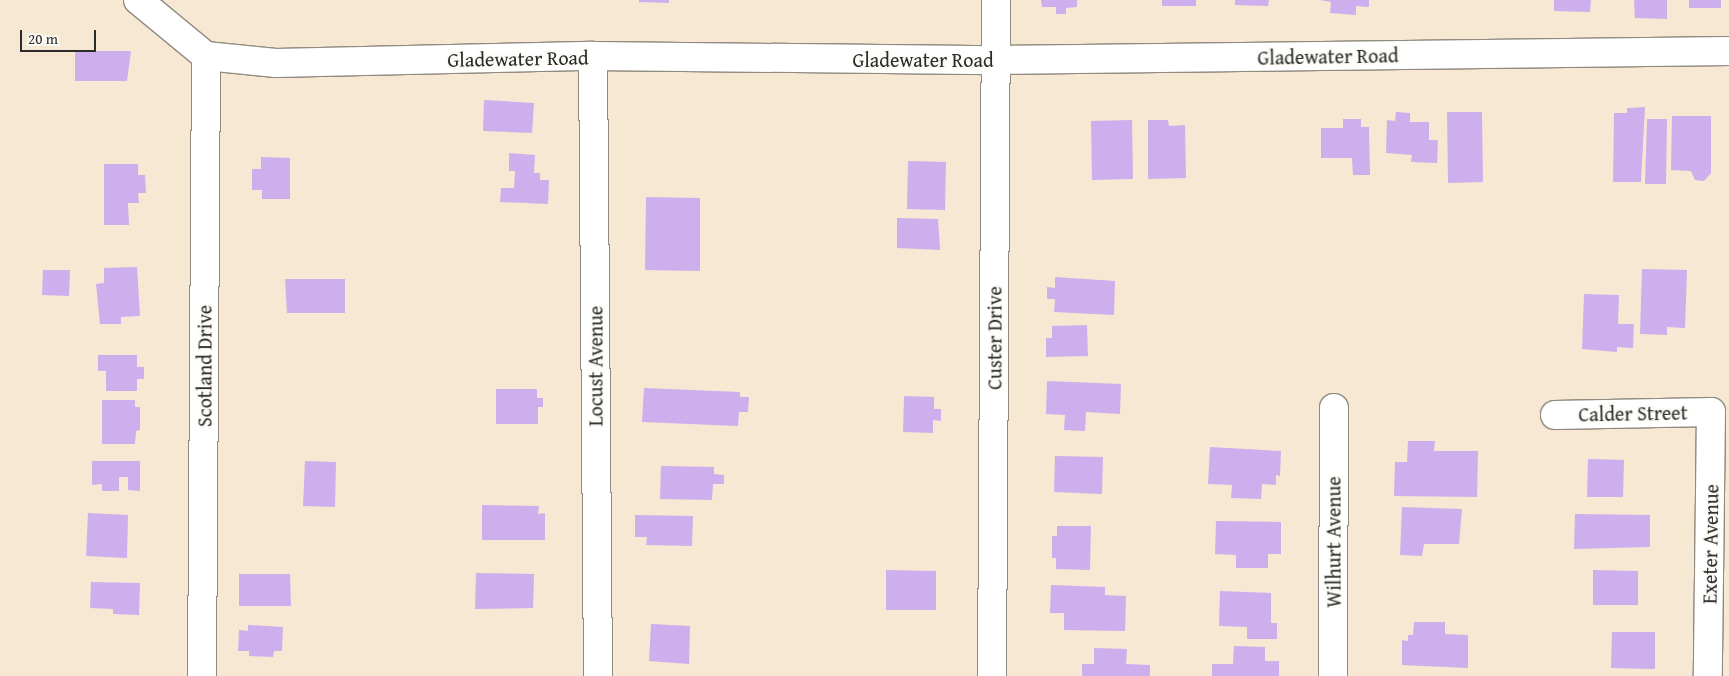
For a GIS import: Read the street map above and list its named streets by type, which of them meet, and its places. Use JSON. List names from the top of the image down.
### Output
{
  "streets": {
    "street": [
      "Gladewater Road",
      "Custer Drive",
      "Scotland Drive",
      "Locust Avenue",
      "Calder Street",
      "Wilhurt Avenue",
      "Exeter Avenue"
    ]
  },
  "crossings": [
    ["Gladewater Road", "Custer Drive"],
    ["Gladewater Road", "Scotland Drive"],
    ["Gladewater Road", "Locust Avenue"],
    ["Calder Street", "Exeter Avenue"]
  ],
  "scale_bar": "20 m"
}
